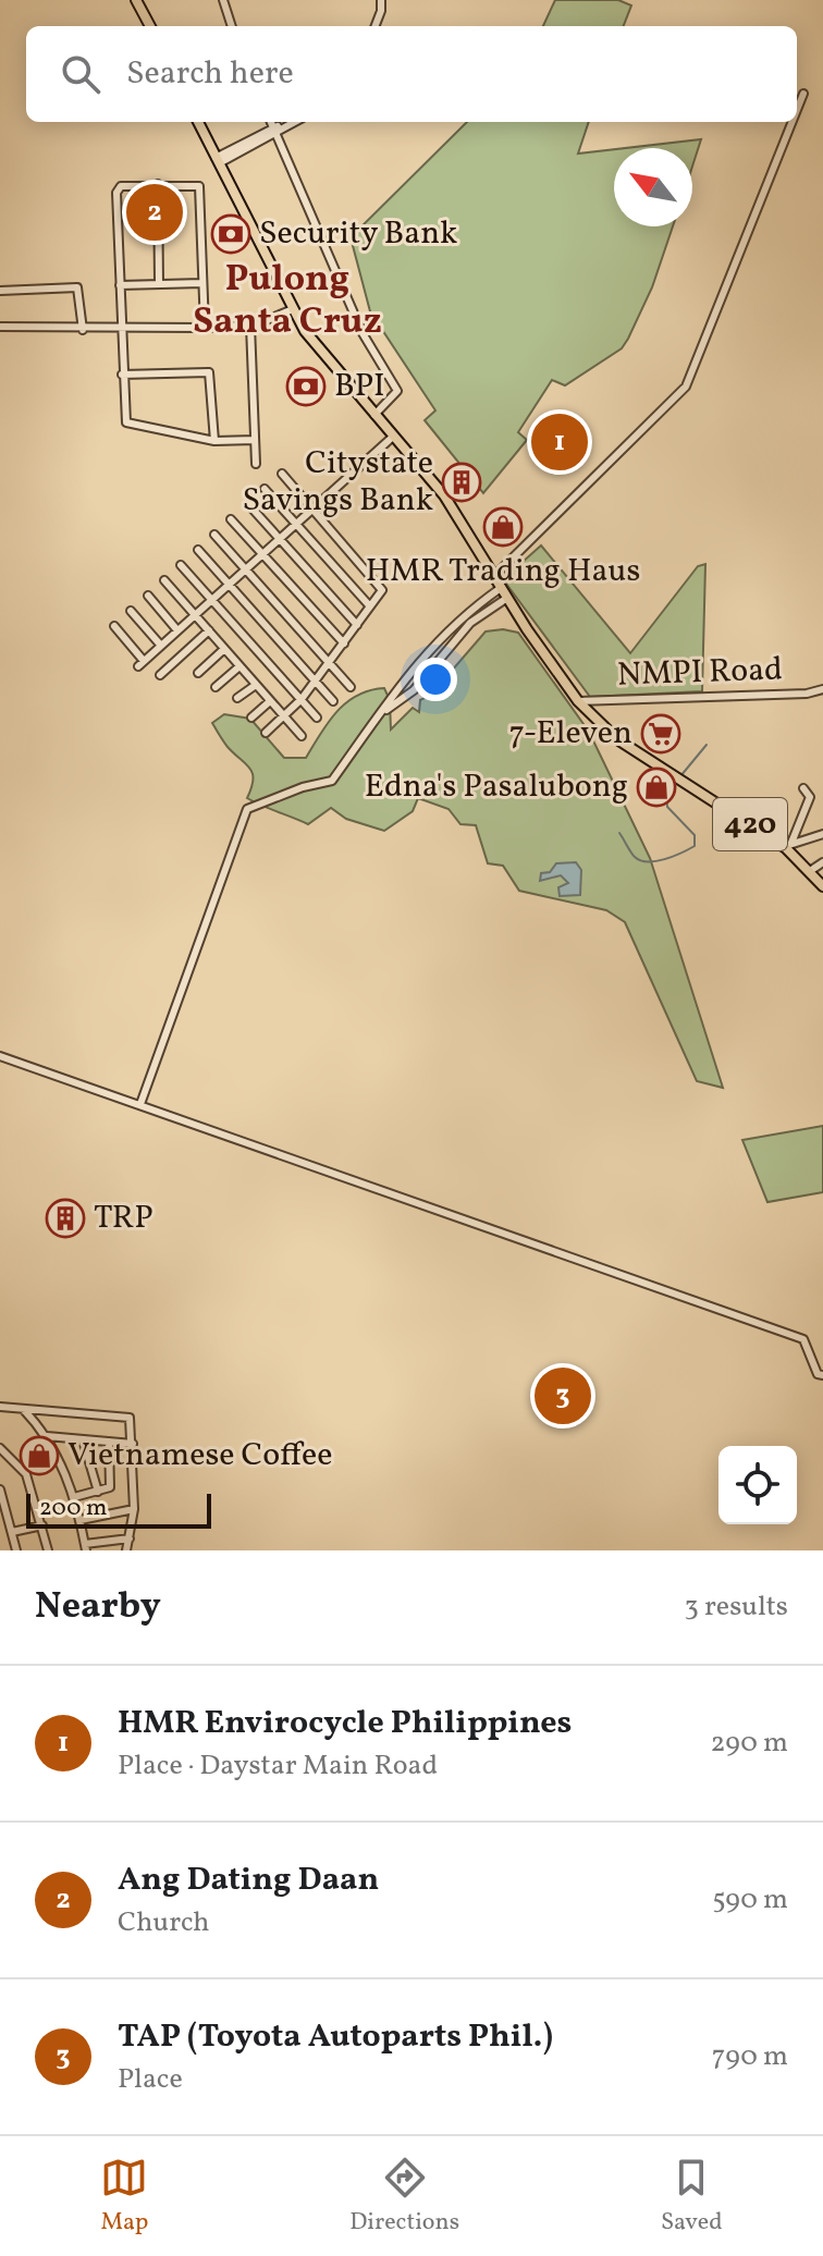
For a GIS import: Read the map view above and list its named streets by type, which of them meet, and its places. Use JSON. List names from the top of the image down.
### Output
{
  "streets": {
    "main road": ["420"],
    "street": ["NMPI Road"]
  },
  "crossings": [
    ["NMPI Road", "420"]
  ],
  "districts": ["Pulong Santa Cruz"],
  "places": {
    "bank": ["Security Bank", "BPI"],
    "building": ["Citystate Savings Bank", "TRP"],
    "shop": ["HMR Trading Haus", "Edna's Pasalubong", "Vietnamese Coffee"],
    "supermarket": ["7-Eleven"]
  },
  "scale_bar": "200 m",
  "north": "top left",
  "page": {
    "search": "Search here",
    "pins": ["2", "1", "3"],
    "scale": "200 m",
    "heading": ["Nearby", "3 results"],
    "list": [
      {
        "mark": "1",
        "name": "HMR Envirocycle Philippines",
        "note": "Place · Daystar Main Road",
        "value": "290 m"
      },
      {
        "mark": "2",
        "name": "Ang Dating Daan",
        "note": "Church",
        "value": "590 m"
      },
      {
        "mark": "3",
        "name": "TAP (Toyota Autoparts Phil.)",
        "note": "Place",
        "value": "790 m"
      }
    ],
    "nav": ["Map", "Directions", "Saved"]
  }
}
